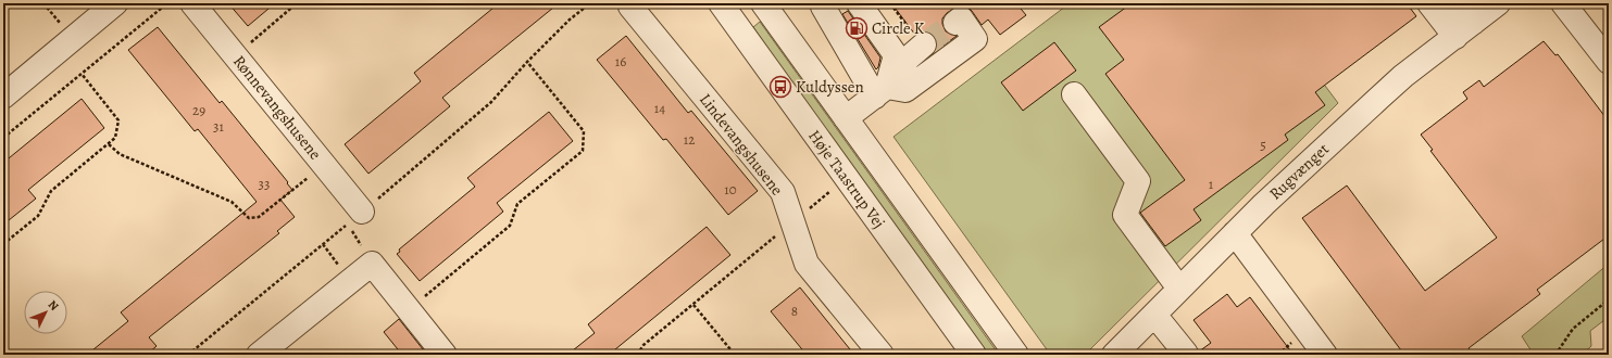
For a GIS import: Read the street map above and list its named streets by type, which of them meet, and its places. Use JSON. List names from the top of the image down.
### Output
{
  "streets": {
    "street": [
      "Rønnevangshusene",
      "Lindevangshusene",
      "Rugvænget",
      "Høje Taastrup Vej"
    ]
  },
  "places": {
    "fuel station": ["Circle K"],
    "bus stop": ["Kuldyssen"]
  },
  "house_numbers": [
    "16",
    "14",
    "29",
    "31",
    "12",
    "5",
    "33",
    "1",
    "10",
    "8"
  ],
  "north": "top right"
}
